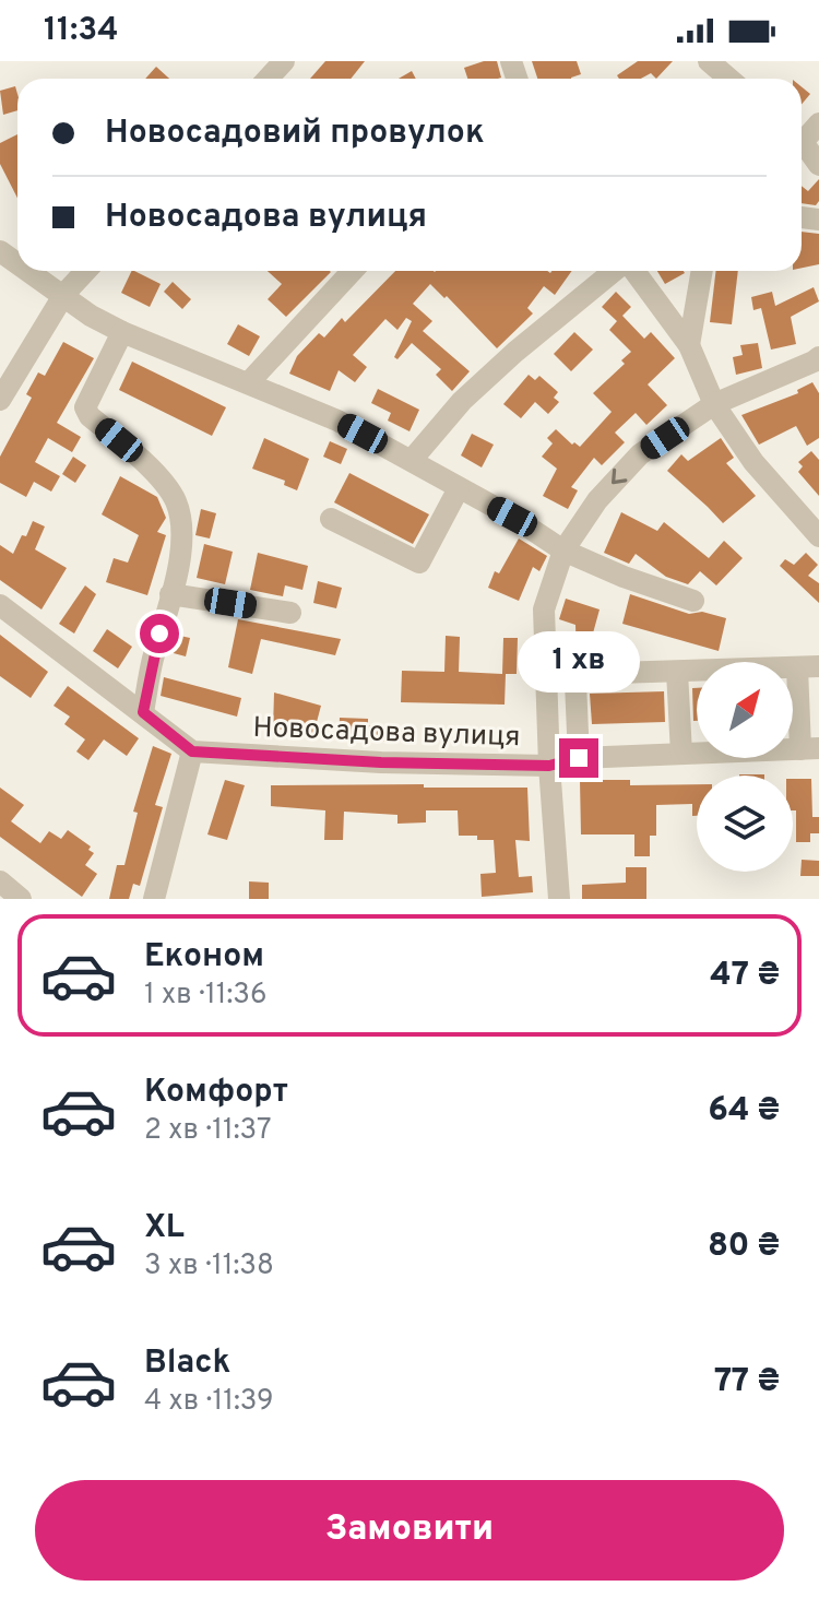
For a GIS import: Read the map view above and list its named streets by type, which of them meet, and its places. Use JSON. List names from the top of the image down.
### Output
{
  "streets": {
    "street": ["Новосадова вулиця"]
  },
  "north": "top right",
  "page": {
    "status": "11:34",
    "banner": ["Новосадовий провулок", "Новосадова вулиця"],
    "bubble": "1 хв",
    "list": [
      {
        "name": "Економ",
        "note": "1 хв · 11:36",
        "value": "47 ₴"
      },
      {
        "name": "Комфорт",
        "note": "2 хв · 11:37",
        "value": "64 ₴"
      },
      {
        "name": "XL",
        "note": "3 хв · 11:38",
        "value": "80 ₴"
      },
      {
        "name": "Black",
        "note": "4 хв · 11:39",
        "value": "77 ₴"
      }
    ],
    "buttons": "Замовити"
  }
}
